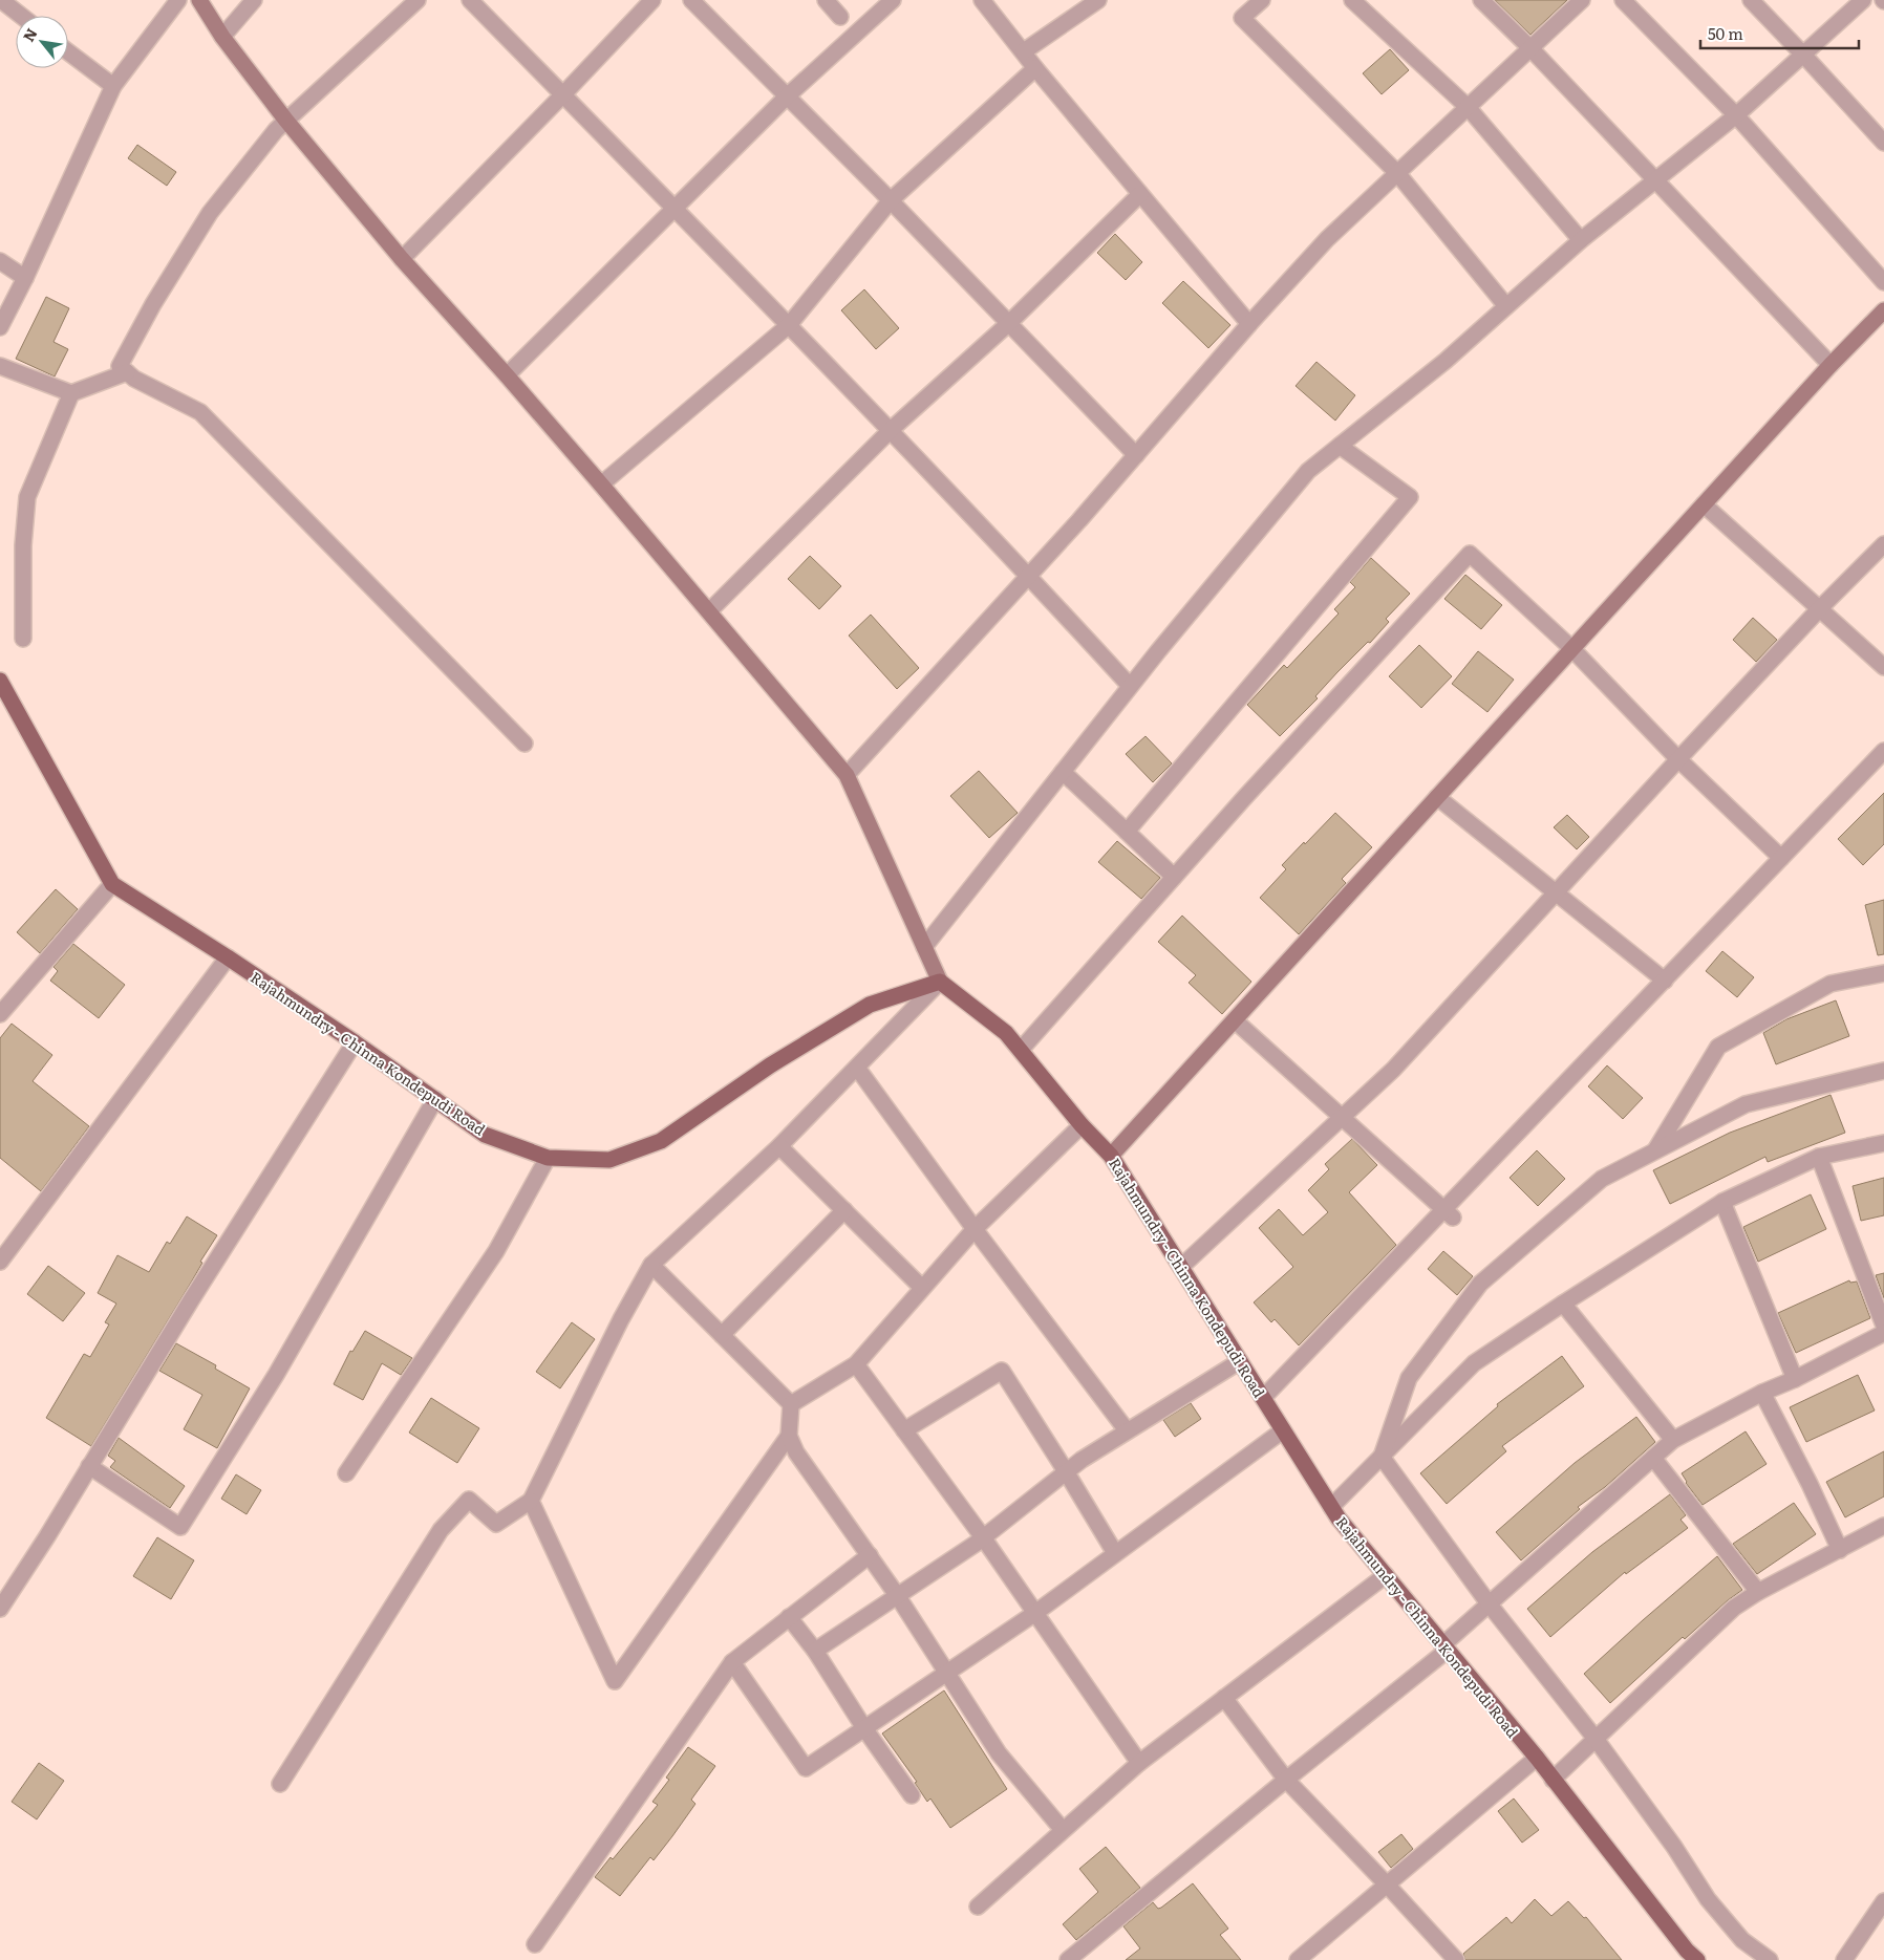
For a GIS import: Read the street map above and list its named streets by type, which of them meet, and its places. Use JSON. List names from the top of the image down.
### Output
{
  "streets": {
    "main road": ["Rajahmundry - Chinna Kondepudi Road"]
  },
  "scale_bar": "50 m",
  "north": "top left"
}
